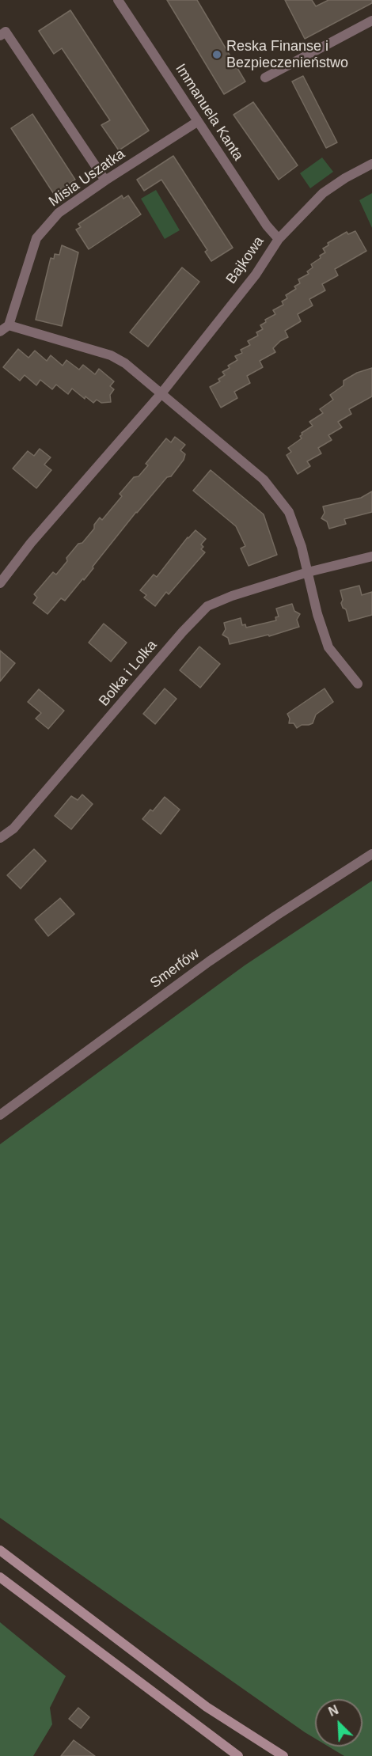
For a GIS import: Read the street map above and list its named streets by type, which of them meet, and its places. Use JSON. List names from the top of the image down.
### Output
{
  "streets": {
    "street": [
      "Immanuela Kanta",
      "Misia Uszatka",
      "Bajkowa",
      "Bolka i Lolka",
      "Smerfów"
    ]
  },
  "crossings": [
    ["Immanuela Kanta", "Misia Uszatka"],
    ["Immanuela Kanta", "Bajkowa"]
  ],
  "places": ["Reska Finanse i Bezpieczenieństwo"],
  "north": "top left"
}
